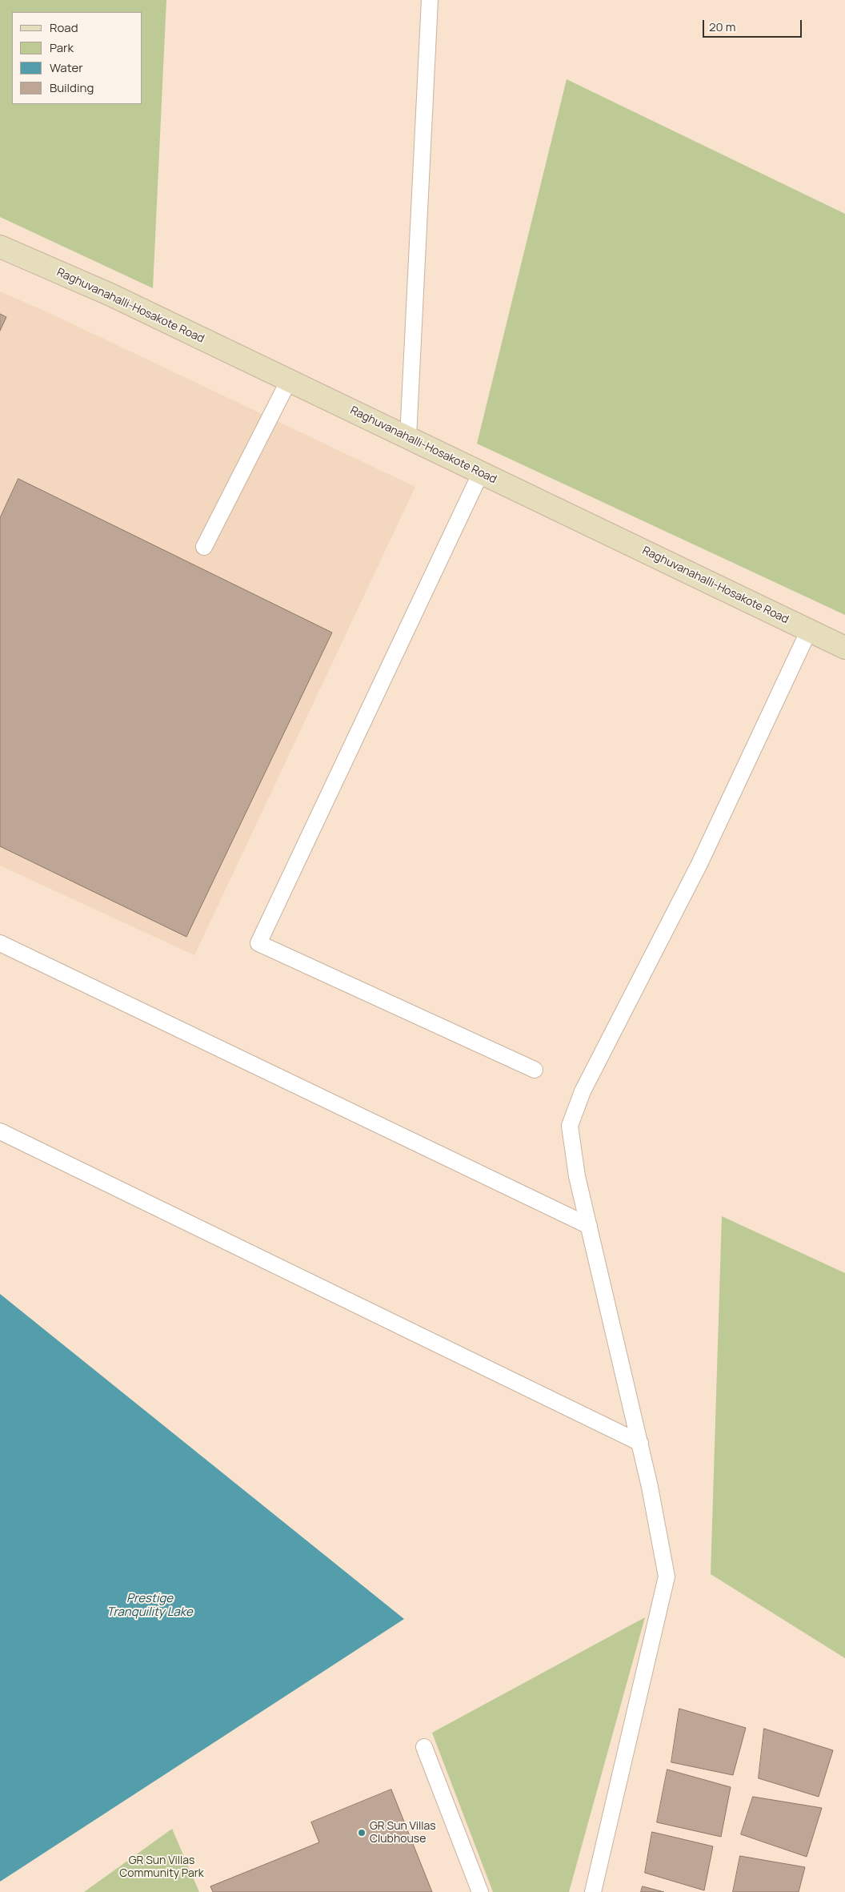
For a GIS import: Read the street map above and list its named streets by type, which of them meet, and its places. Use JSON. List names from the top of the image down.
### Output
{
  "streets": {
    "main road": ["Raghuvanahalli-Hosakote Road"]
  },
  "water": ["Prestige Tranquility Lake"],
  "parks": ["GR Sun Villas Community Park"],
  "places": ["GR Sun Villas Clubhouse"],
  "legend": [
    "Road",
    "Park",
    "Water",
    "Building"
  ],
  "scale_bar": "20 m"
}
